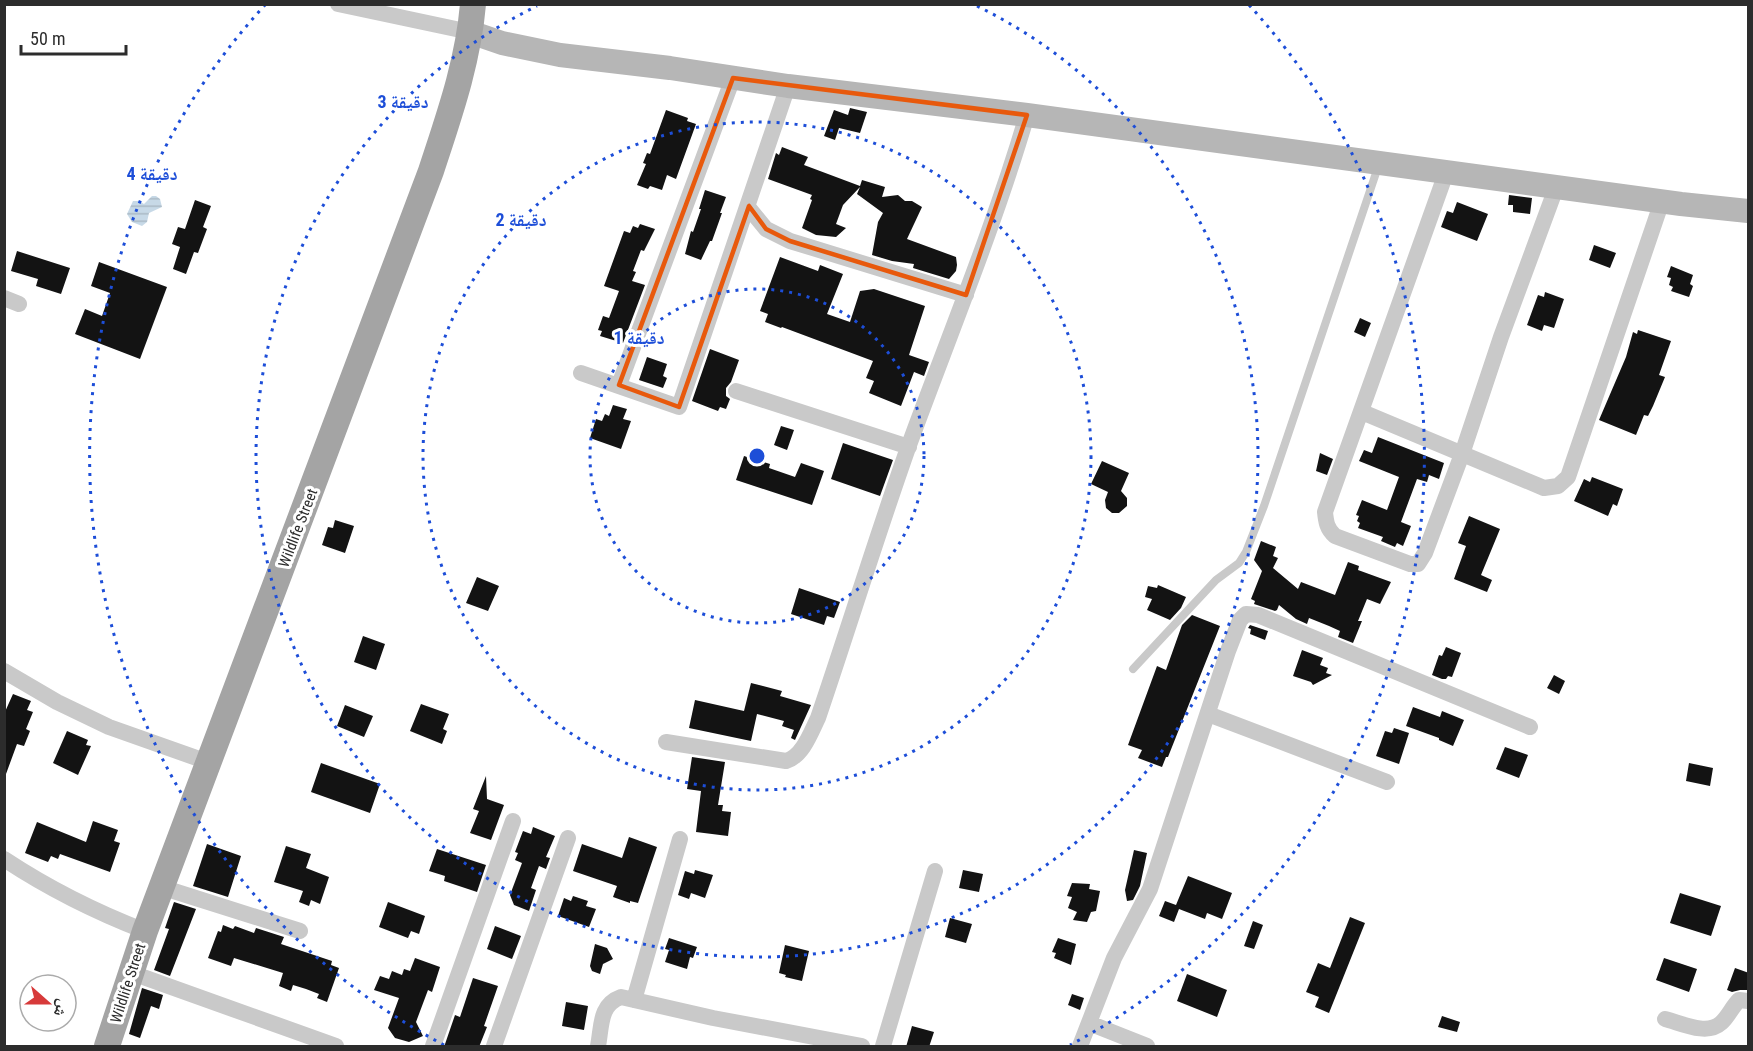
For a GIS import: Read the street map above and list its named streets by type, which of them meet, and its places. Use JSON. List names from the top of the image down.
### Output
{
  "streets": {
    "main road": ["Wildlife Street"]
  },
  "scale_bar": "50 m",
  "north": "right",
  "rings": [
    "3 دقيقة",
    "4 دقيقة",
    "2 دقيقة",
    "1 دقيقة"
  ]
}
